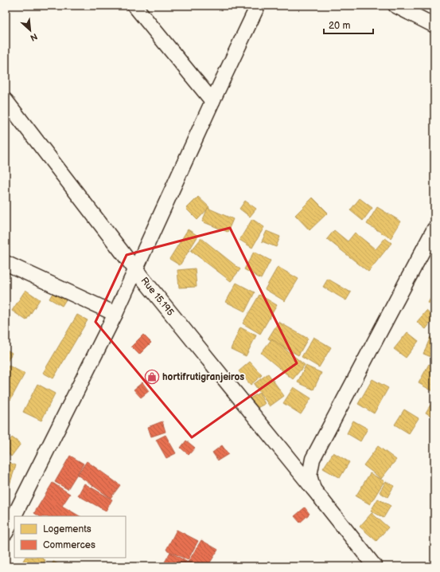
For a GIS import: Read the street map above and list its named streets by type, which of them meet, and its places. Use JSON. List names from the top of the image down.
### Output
{
  "streets": {
    "street": ["Rue 15.195"]
  },
  "places": {
    "shop": ["hortifrutigranjeiros"]
  },
  "legend": ["Logements", "Commerces"],
  "scale_bar": "20 m",
  "north": "bottom right"
}
